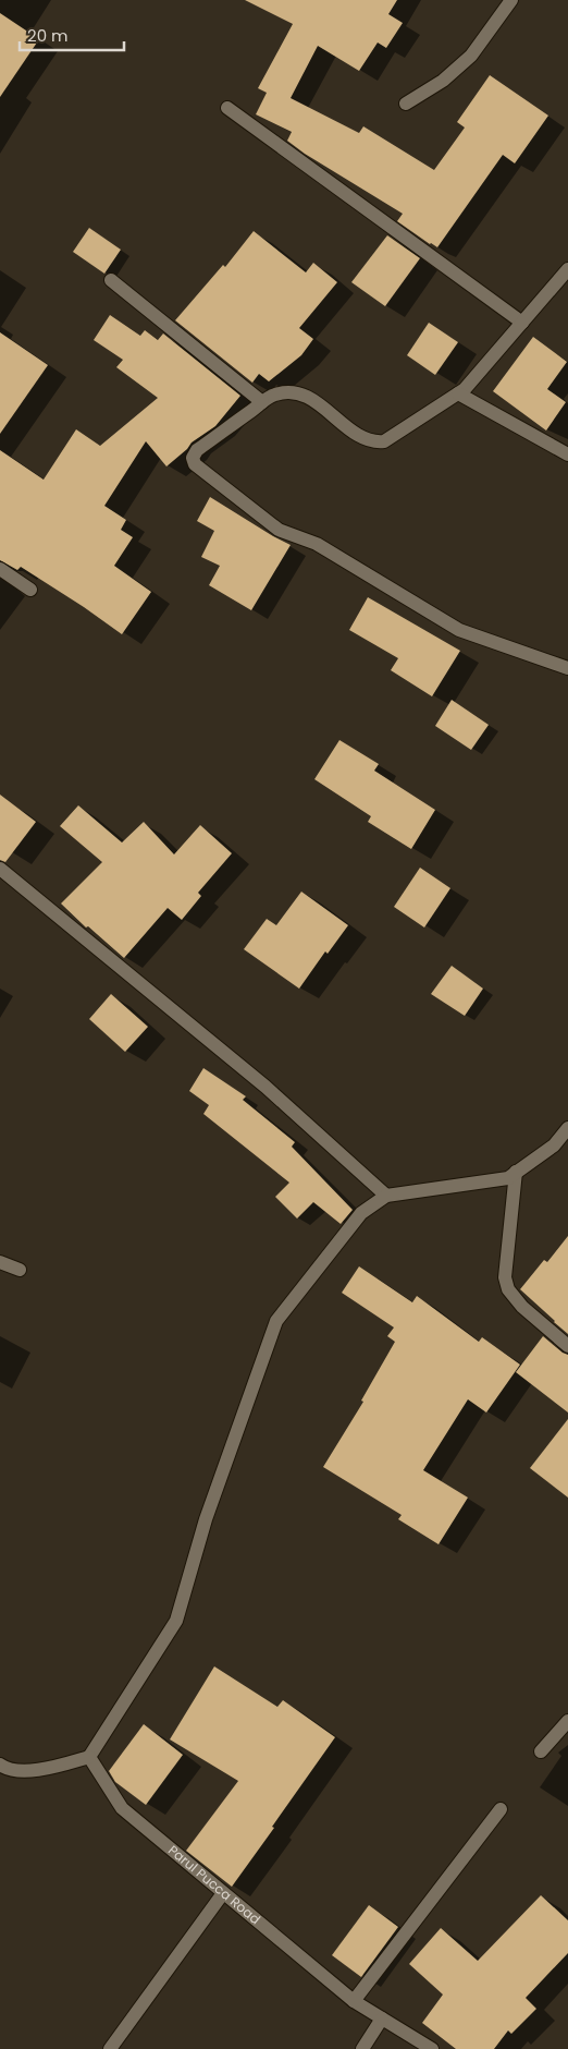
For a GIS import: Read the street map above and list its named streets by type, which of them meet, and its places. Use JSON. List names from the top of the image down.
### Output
{
  "streets": {
    "street": ["Parul Pucca Road"]
  },
  "scale_bar": "20 m"
}
